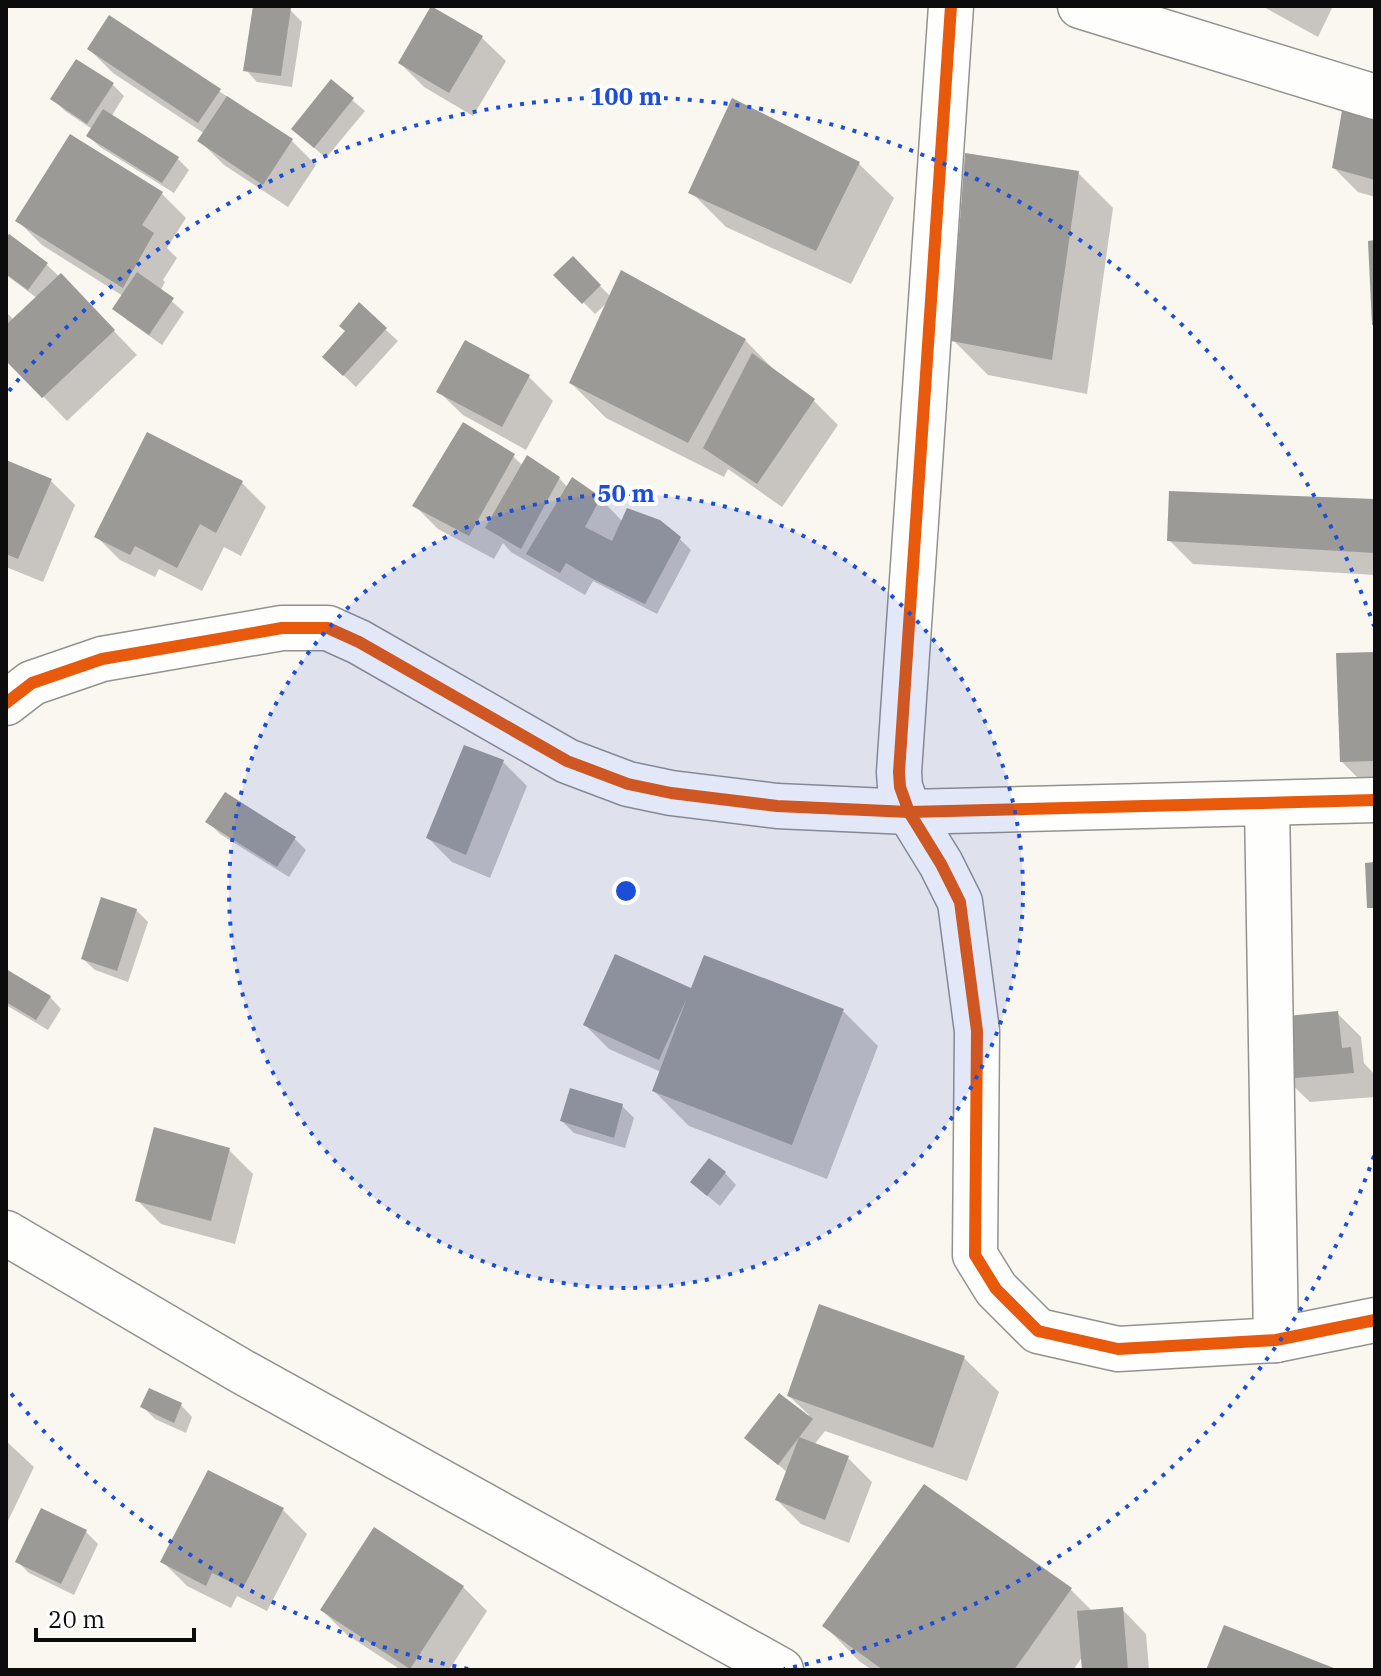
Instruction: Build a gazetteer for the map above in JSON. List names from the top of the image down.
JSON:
{
  "scale_bar": "20 m",
  "rings": ["100 m", "50 m"]
}
